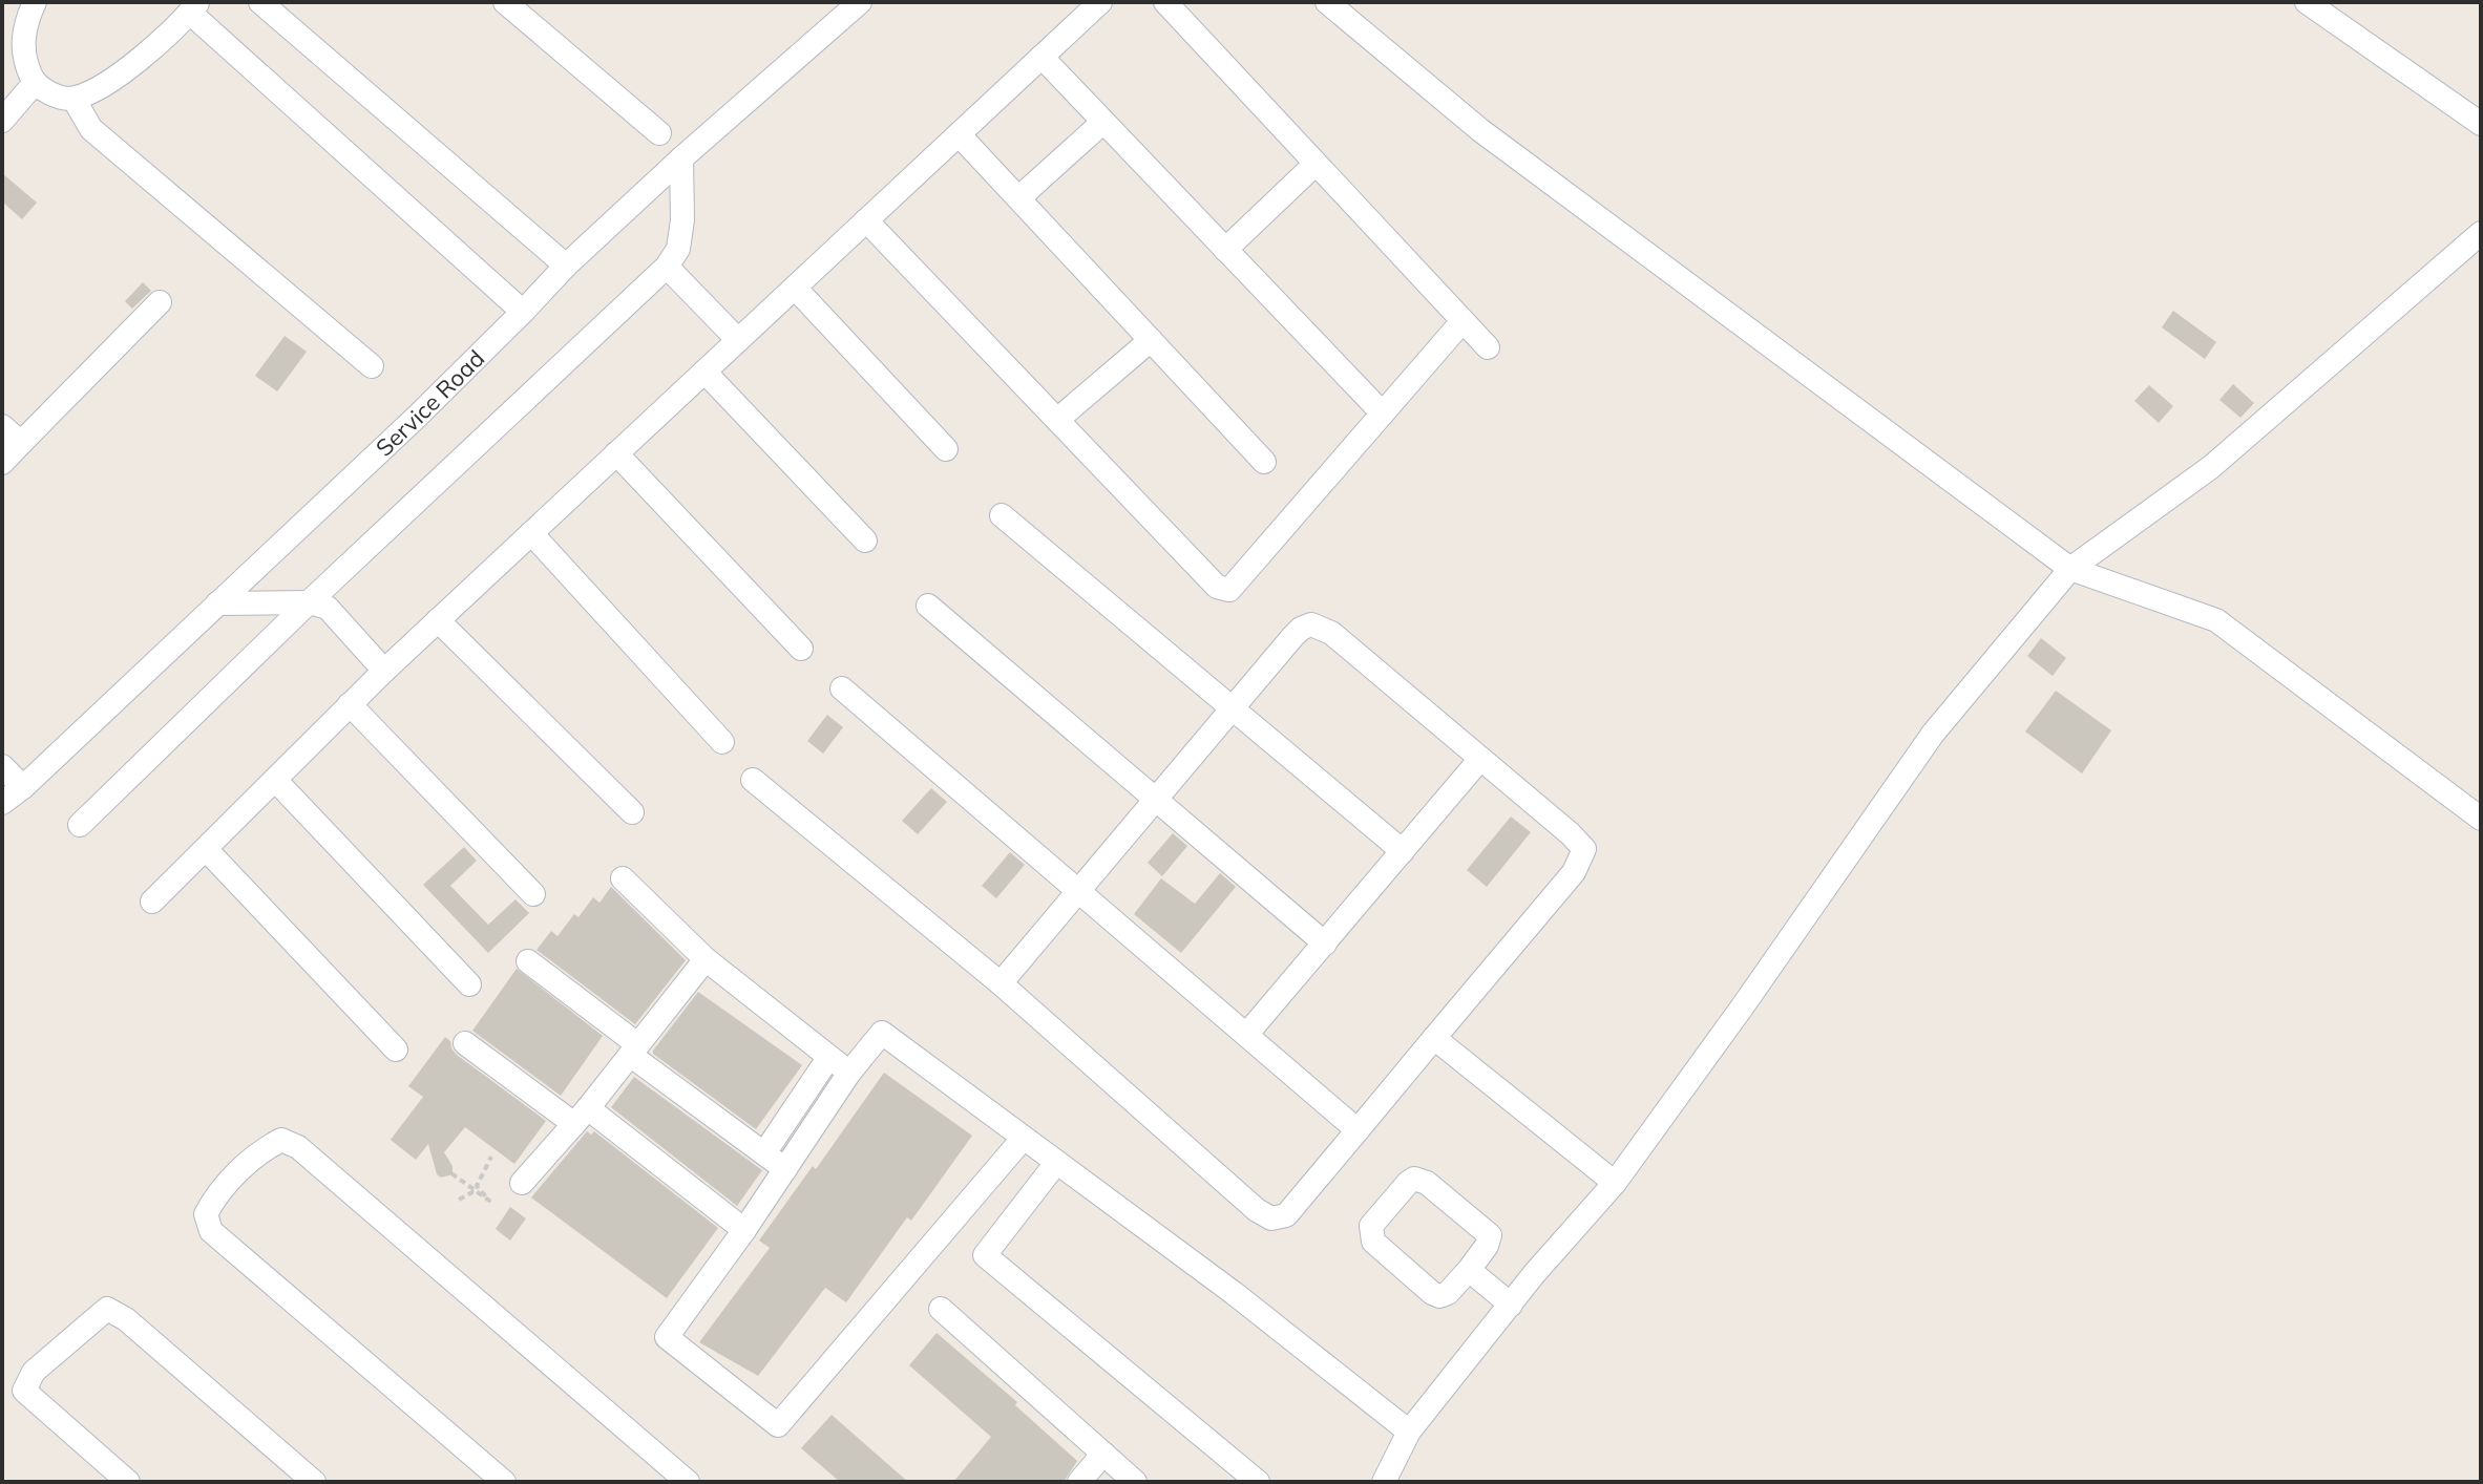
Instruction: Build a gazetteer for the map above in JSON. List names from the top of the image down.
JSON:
{
  "streets": {
    "street": ["Service Road"]
  }
}
